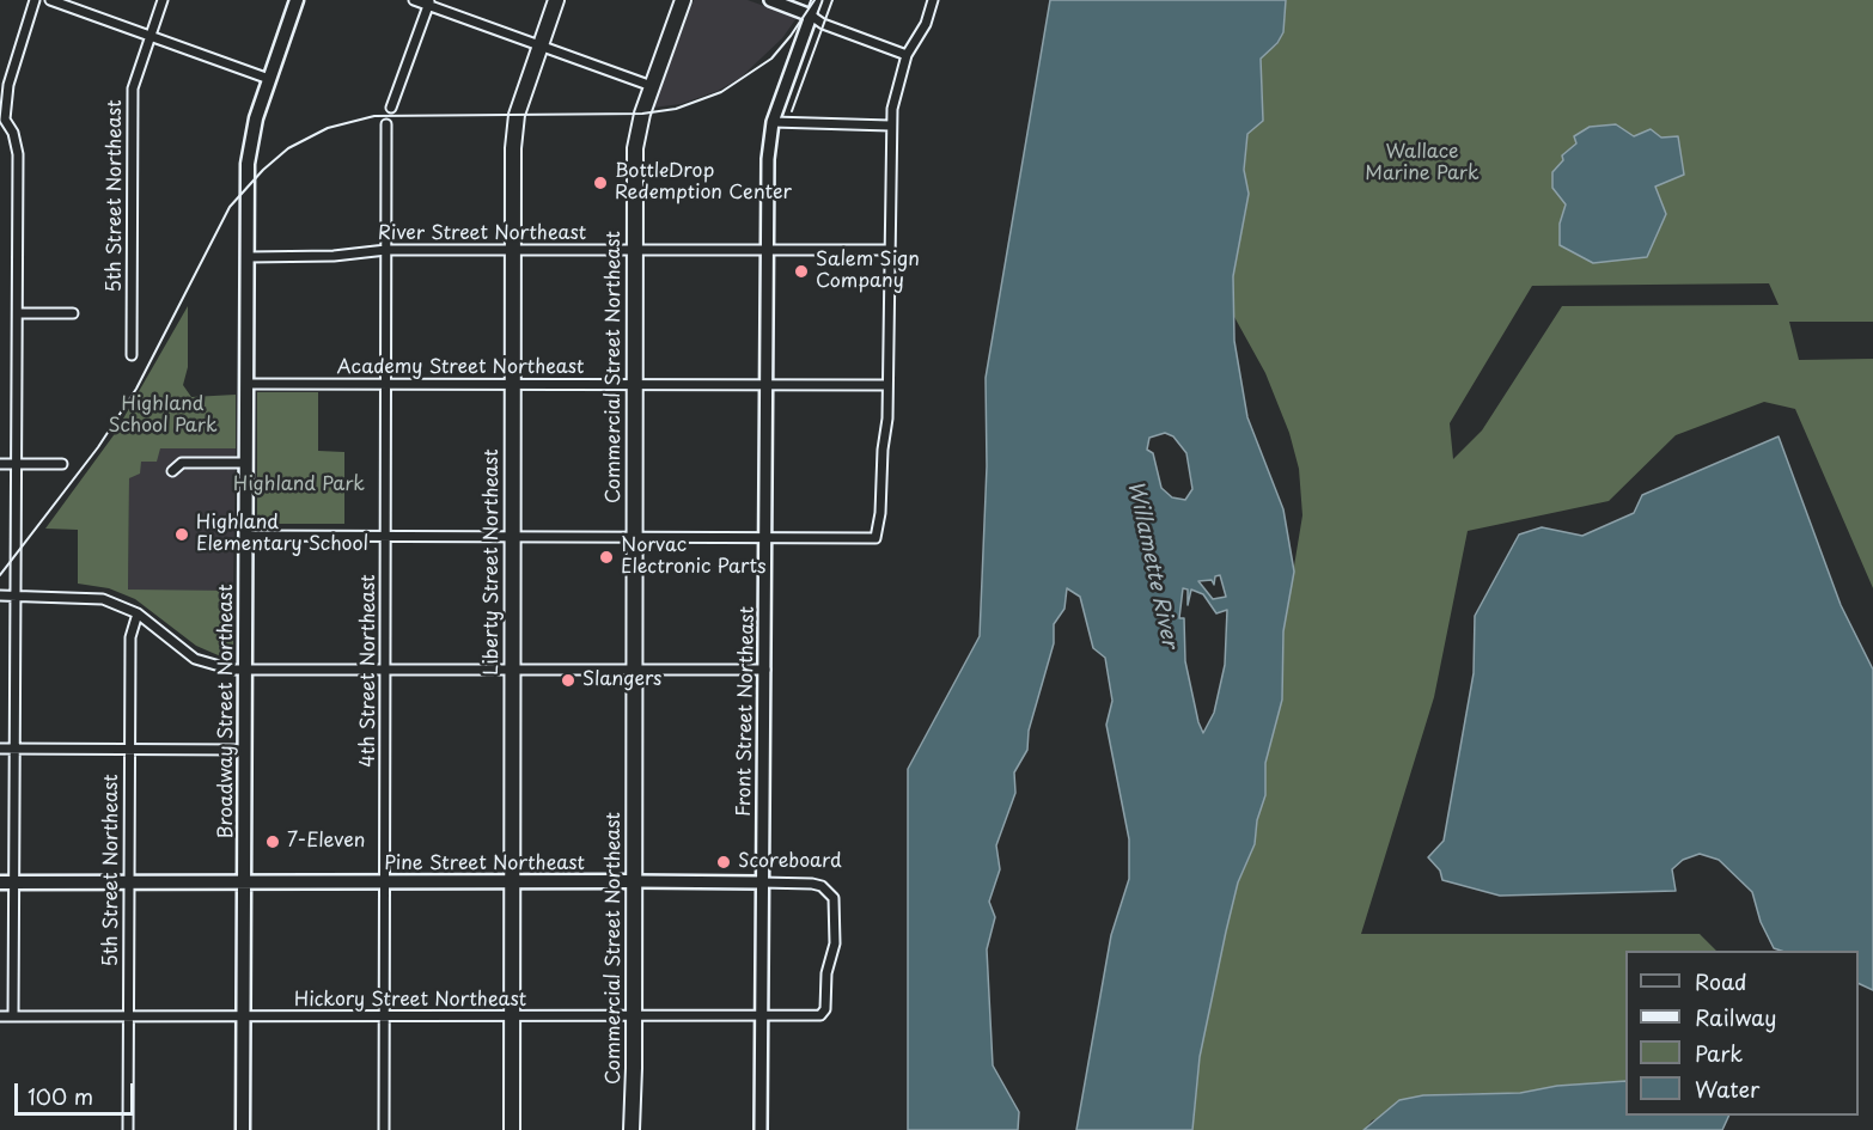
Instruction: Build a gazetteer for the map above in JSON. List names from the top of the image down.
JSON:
{
  "streets": {
    "highway": ["Commercial Street Northeast", "Liberty Street Northeast"],
    "main road": ["Broadway Street Northeast", "Pine Street Northeast"],
    "street": [
      "5th Street Northeast",
      "River Street Northeast",
      "Academy Street Northeast",
      "4th Street Northeast",
      "Front Street Northeast",
      "Hickory Street Northeast"
    ]
  },
  "crossings": [
    ["5th Street Northeast", "Pine Street Northeast"],
    ["5th Street Northeast", "Hickory Street Northeast"],
    ["River Street Northeast", "Commercial Street Northeast"],
    ["River Street Northeast", "Liberty Street Northeast"],
    ["River Street Northeast", "4th Street Northeast"],
    ["River Street Northeast", "Broadway Street Northeast"],
    ["River Street Northeast", "Front Street Northeast"],
    ["Commercial Street Northeast", "Academy Street Northeast"],
    ["Commercial Street Northeast", "Pine Street Northeast"],
    ["Commercial Street Northeast", "Hickory Street Northeast"],
    ["Academy Street Northeast", "Liberty Street Northeast"],
    ["Academy Street Northeast", "4th Street Northeast"],
    ["Academy Street Northeast", "Broadway Street Northeast"],
    ["Academy Street Northeast", "Front Street Northeast"],
    ["Liberty Street Northeast", "Pine Street Northeast"],
    ["Liberty Street Northeast", "Hickory Street Northeast"],
    ["4th Street Northeast", "Pine Street Northeast"],
    ["4th Street Northeast", "Hickory Street Northeast"],
    ["Broadway Street Northeast", "Pine Street Northeast"],
    ["Broadway Street Northeast", "Hickory Street Northeast"],
    ["Front Street Northeast", "Pine Street Northeast"],
    ["Front Street Northeast", "Hickory Street Northeast"],
    ["Pine Street Northeast", "Hickory Street Northeast"]
  ],
  "water": ["Willamette River"],
  "parks": ["Wallace Marine Park", "Highland School Park", "Highland Park"],
  "places": [
    "BottleDrop Redemption Center",
    "Salem Sign Company",
    "Highland Elementary School",
    "Norvac Electronic Parts",
    "Slangers",
    "7-Eleven",
    "Scoreboard"
  ],
  "legend": [
    "Road",
    "Railway",
    "Park",
    "Water"
  ],
  "scale_bar": "100 m"
}
